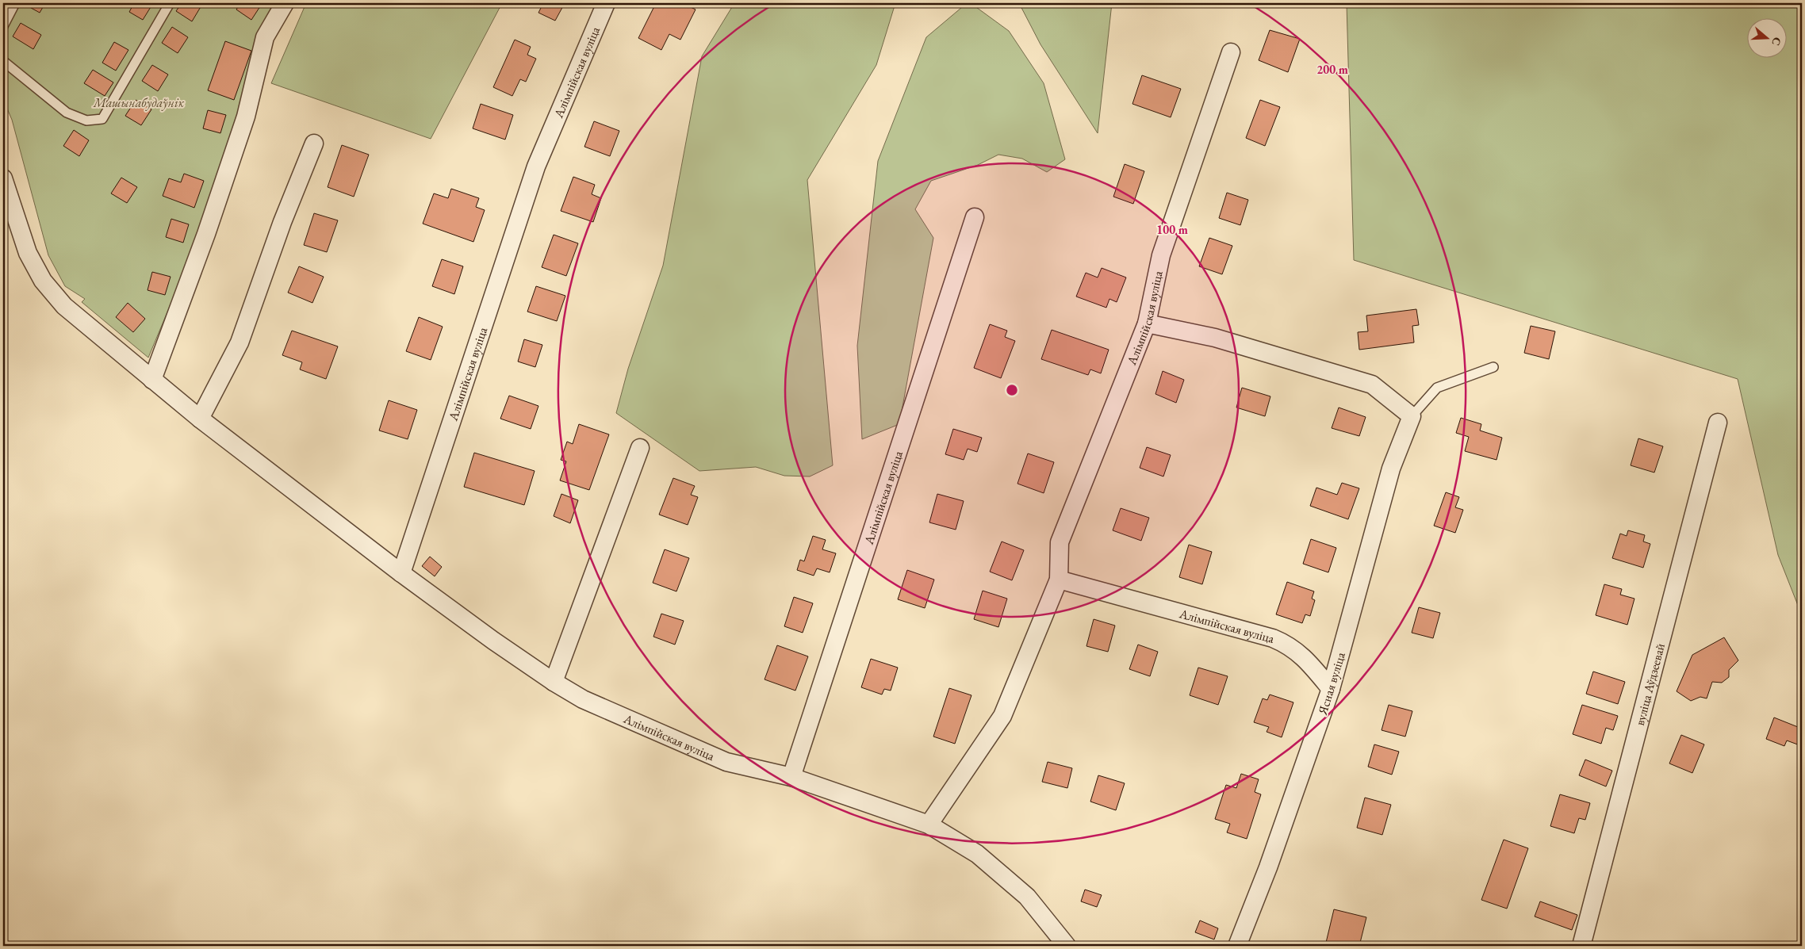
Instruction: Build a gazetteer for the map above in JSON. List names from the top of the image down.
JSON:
{
  "streets": {
    "street": ["Алімпійская вуліца", "Ясная вуліца", "вуліца Аўдзеевай"]
  },
  "crossings": [
    ["Алімпійская вуліца", "Ясная вуліца"]
  ],
  "parks": ["Машынабудаўнік"],
  "north": "right",
  "rings": ["200 m", "100 m"]
}
